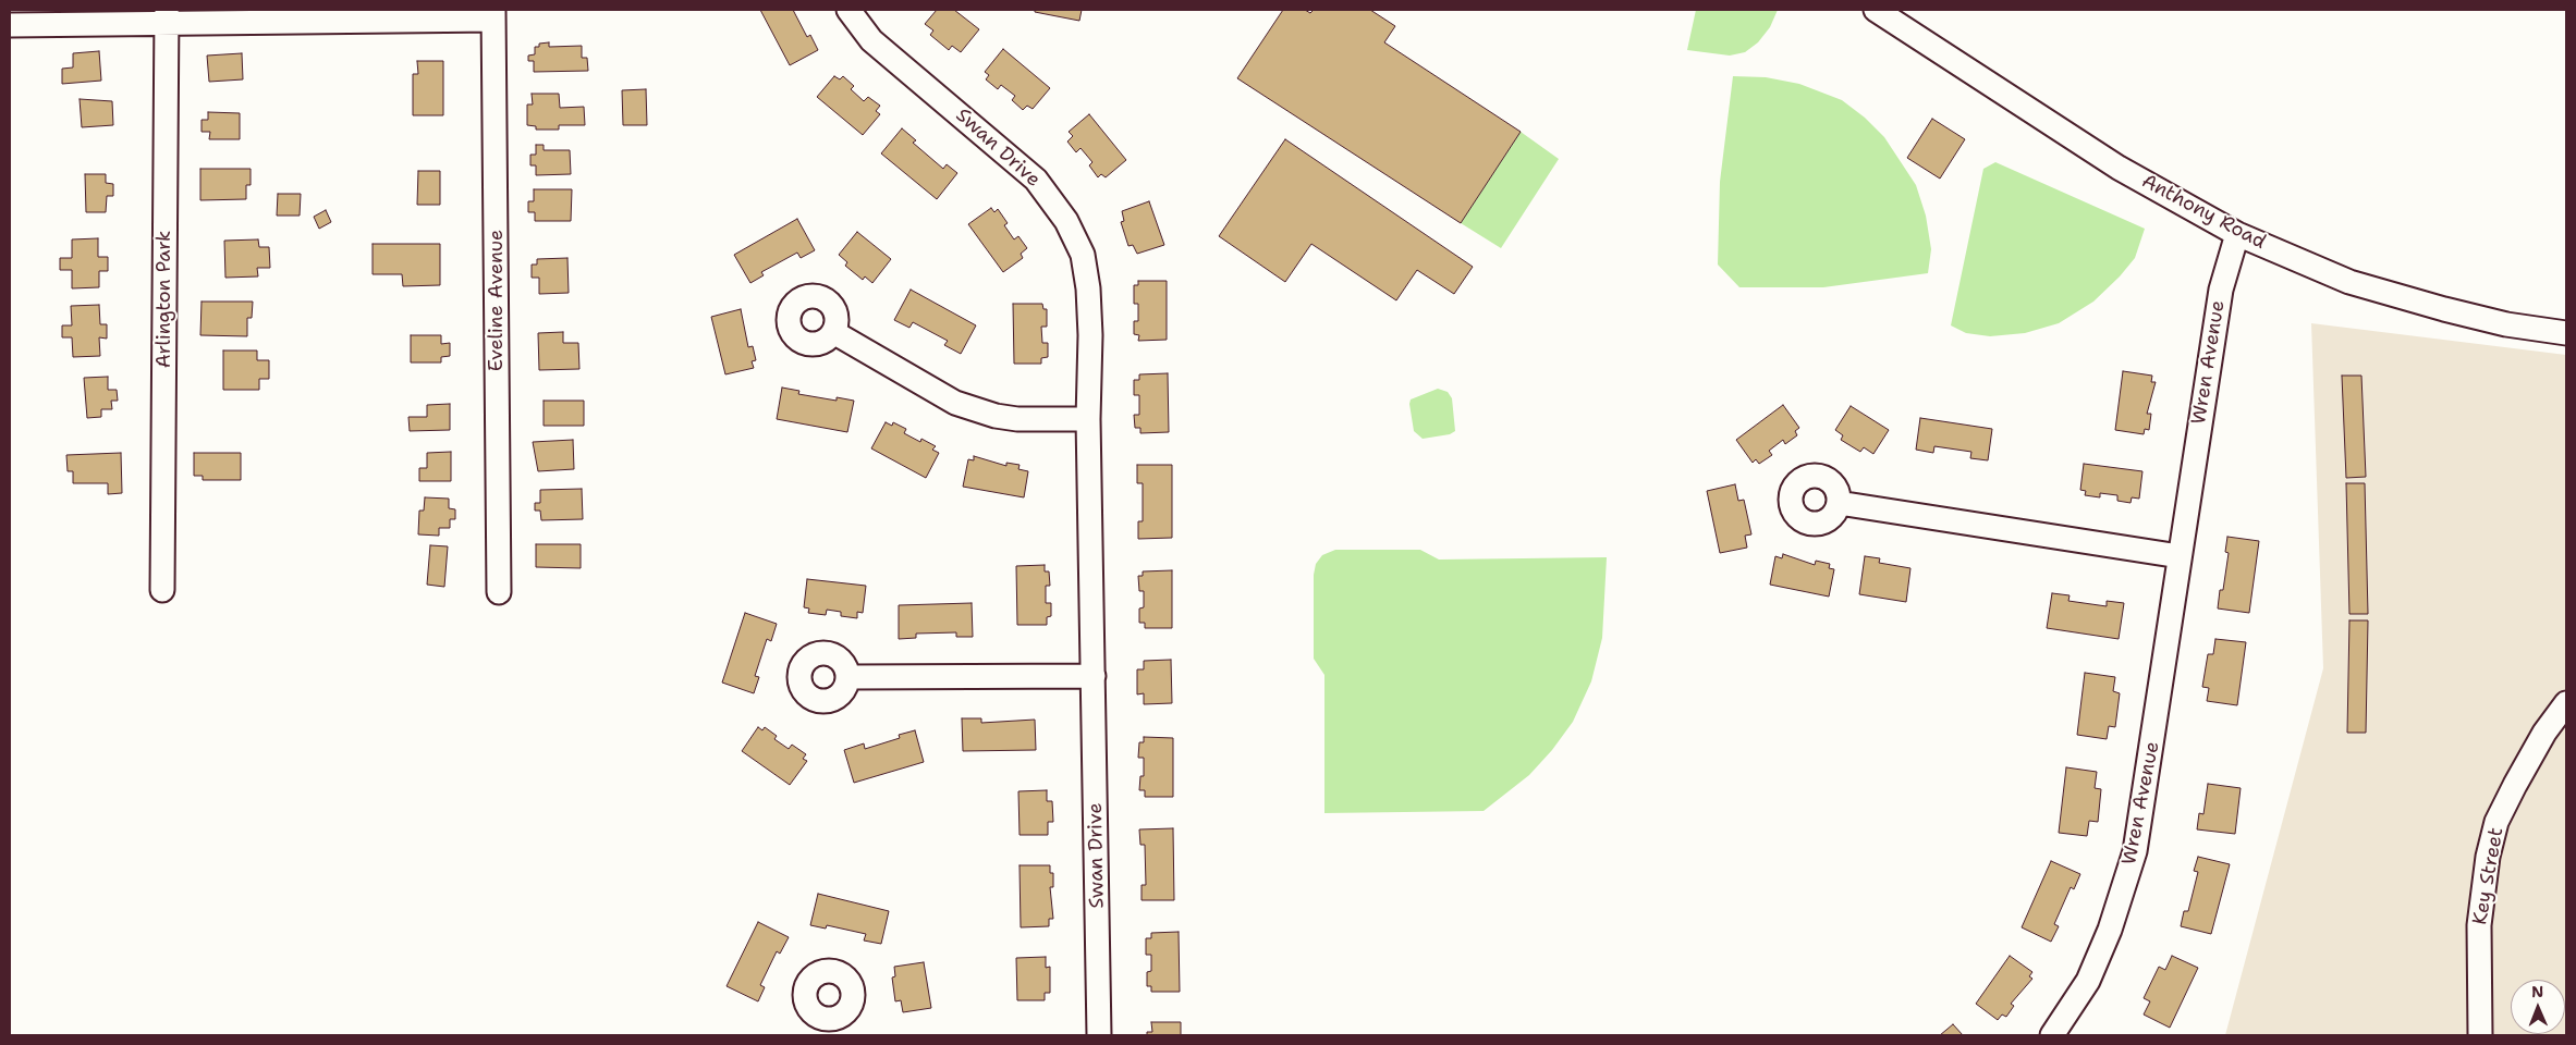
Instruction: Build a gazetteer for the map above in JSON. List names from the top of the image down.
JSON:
{
  "streets": {
    "street": [
      "Swan Drive",
      "Anthony Road",
      "Arlington Park",
      "Eveline Avenue",
      "Wren Avenue",
      "Key Street"
    ]
  },
  "crossings": [
    ["Anthony Road", "Wren Avenue"]
  ],
  "north": "top"
}
